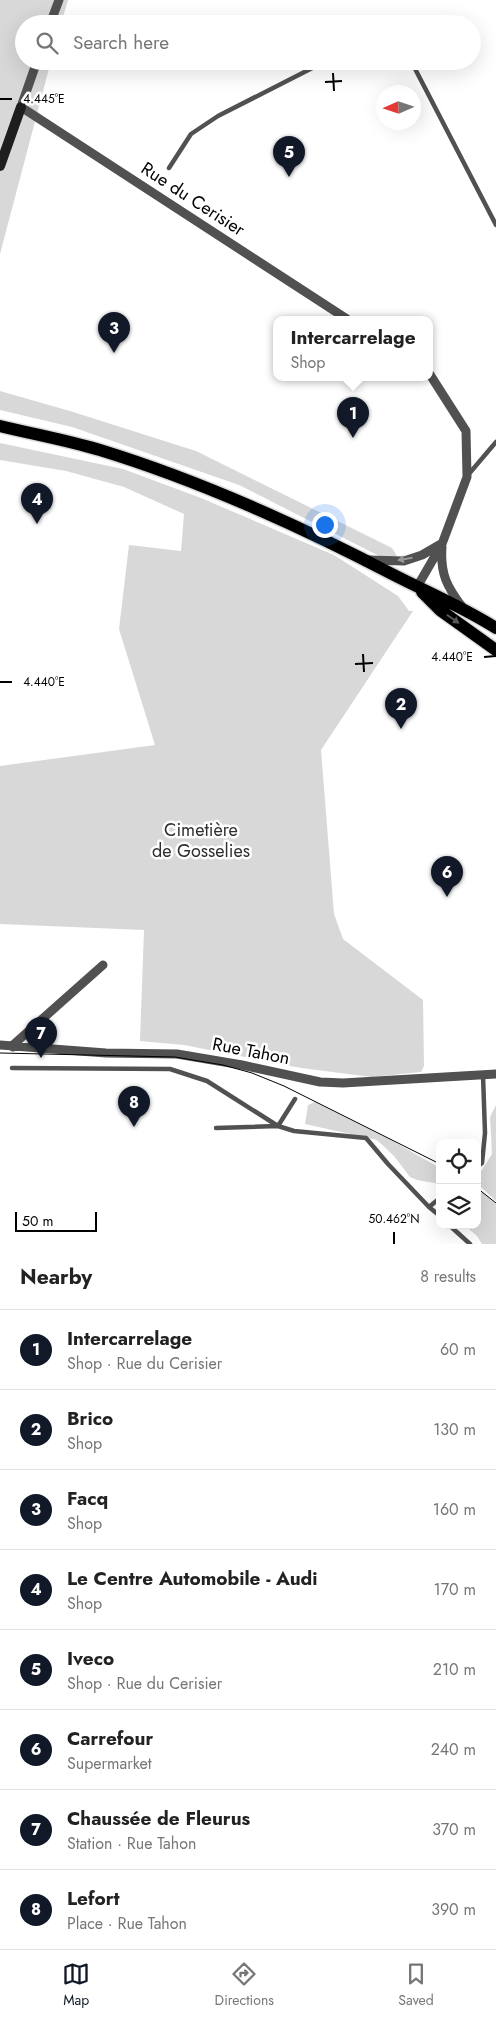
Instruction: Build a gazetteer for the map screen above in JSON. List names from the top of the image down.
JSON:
{
  "streets": {
    "street": ["Rue du Cerisier", "Rue Tahon"]
  },
  "parks": ["Cimetière de Gosselies"],
  "scale_bar": "50 m",
  "north": "left",
  "page": {
    "search": "Search here",
    "pins": [
      "5",
      "3",
      "1",
      "4",
      "2",
      "6",
      "7",
      "8"
    ],
    "popup": ["Intercarrelage", "Shop"],
    "scale": "50 m",
    "heading": ["Nearby", "8 results"],
    "list": [
      {
        "mark": "1",
        "name": "Intercarrelage",
        "note": "Shop · Rue du Cerisier",
        "value": "60 m"
      },
      {
        "mark": "2",
        "name": "Brico",
        "note": "Shop",
        "value": "130 m"
      },
      {
        "mark": "3",
        "name": "Facq",
        "note": "Shop",
        "value": "160 m"
      },
      {
        "mark": "4",
        "name": "Le Centre Automobile - Audi",
        "note": "Shop",
        "value": "170 m"
      },
      {
        "mark": "5",
        "name": "Iveco",
        "note": "Shop · Rue du Cerisier",
        "value": "210 m"
      },
      {
        "mark": "6",
        "name": "Carrefour",
        "note": "Supermarket",
        "value": "240 m"
      },
      {
        "mark": "7",
        "name": "Chaussée de Fleurus",
        "note": "Station · Rue Tahon",
        "value": "370 m"
      },
      {
        "mark": "8",
        "name": "Lefort",
        "note": "Place · Rue Tahon",
        "value": "390 m"
      }
    ],
    "nav": ["Map", "Directions", "Saved"]
  },
  "coordinates": ["4.445°E", "4.440°E", "50.462°N"]
}
